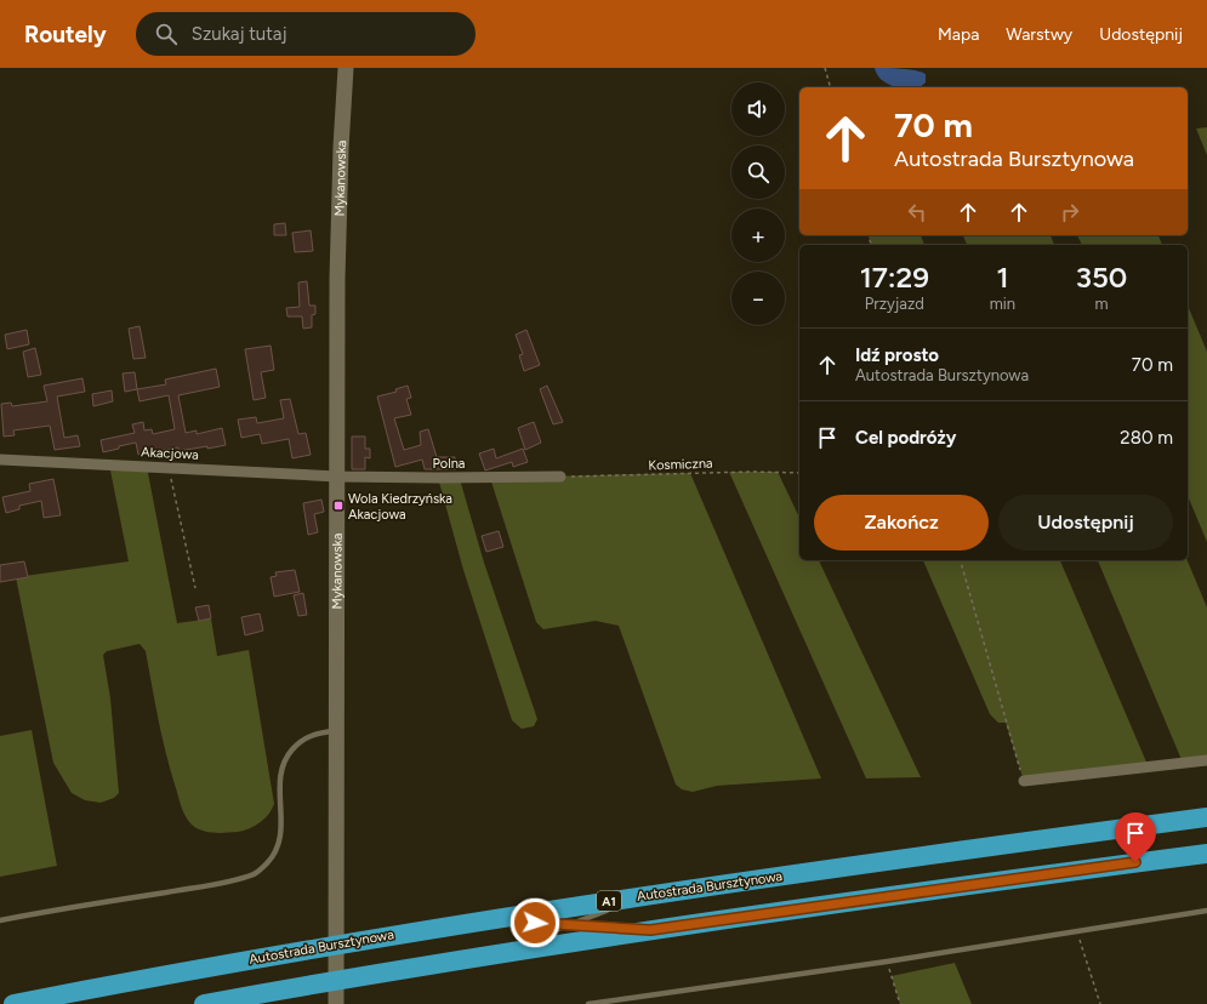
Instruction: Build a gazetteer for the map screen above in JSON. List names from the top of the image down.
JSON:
{
  "streets": {
    "highway": ["Autostrada Bursztynowa", "A1"],
    "main road": ["Mykanowska"],
    "street": ["Akacjowa", "Polna"],
    "path": ["Kosmiczna"]
  },
  "crossings": [
    ["Mykanowska", "Akacjowa"],
    ["Mykanowska", "Polna"],
    ["Akacjowa", "Polna"],
    ["Polna", "Kosmiczna"]
  ],
  "places": {
    "transit": ["Wola Kiedrzyńska Akacjowa"]
  },
  "page": {
    "header": "Routely",
    "search": "Szukaj tutaj",
    "nav": ["Mapa", "Warstwy", "Udostępnij"],
    "map_buttons": ["+", "−"],
    "turn": ["70 m", "Autostrada Bursztynowa"],
    "eta": [
      "17:29",
      "Przyjazd",
      "1",
      "min",
      "350",
      "m"
    ],
    "list": [
      {
        "name": "Idź prosto",
        "note": "Autostrada Bursztynowa",
        "value": "70 m"
      },
      {
        "name": "Cel podróży",
        "value": "280 m"
      }
    ],
    "buttons": ["Zakończ", "Udostępnij"]
  }
}
